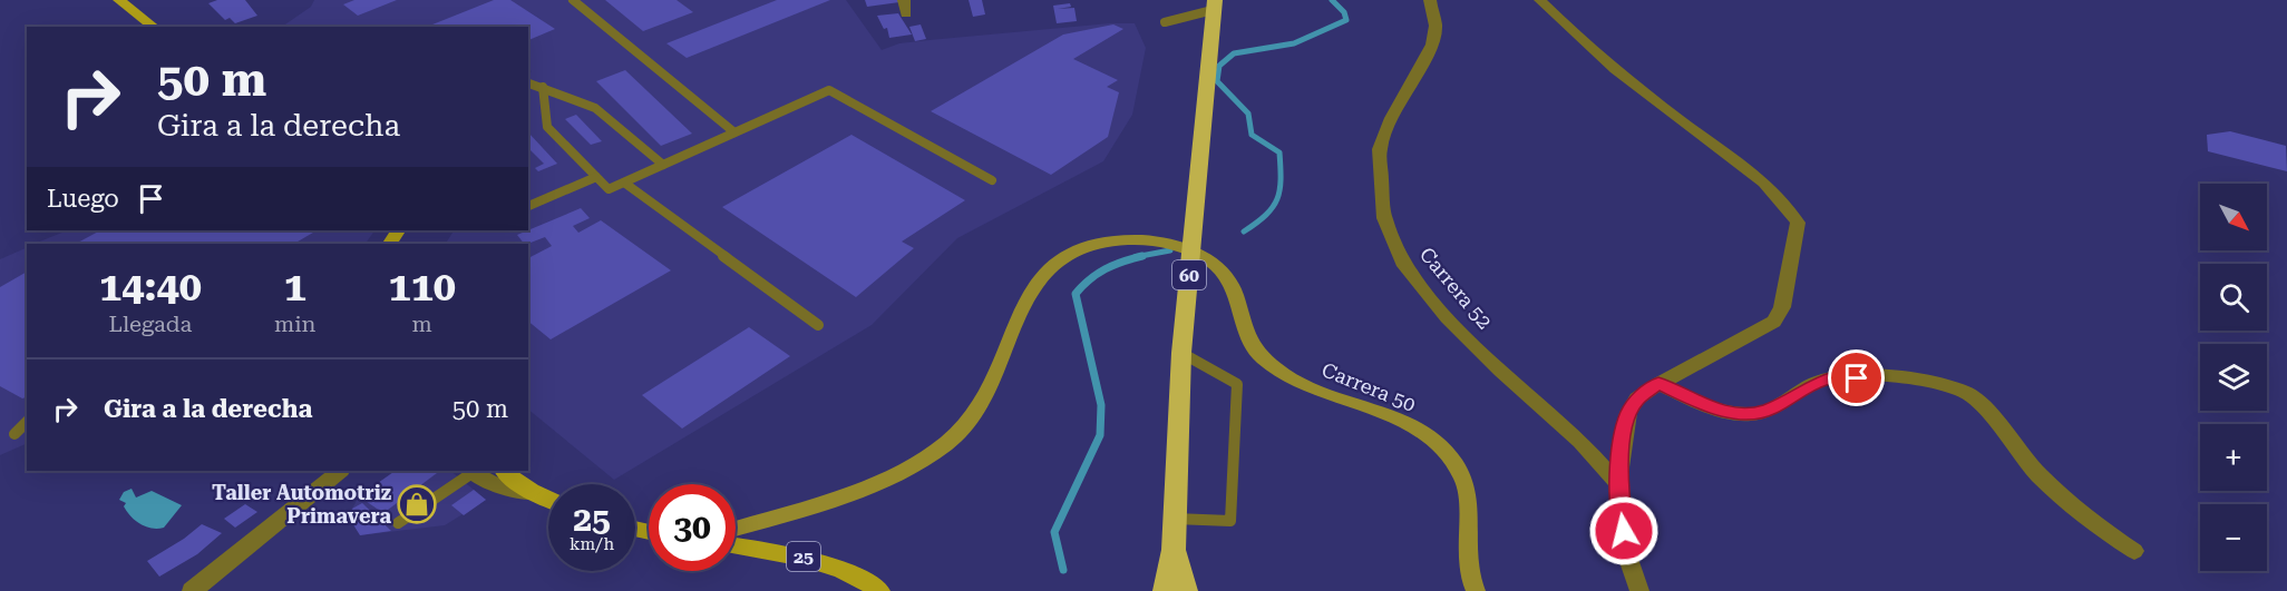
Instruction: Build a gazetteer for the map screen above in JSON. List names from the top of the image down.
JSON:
{
  "streets": {
    "highway": ["60"],
    "main road": ["Carrera 50", "25"],
    "street": ["Carrera 52"]
  },
  "crossings": [
    ["60", "Carrera 50"]
  ],
  "places": {
    "shop": ["Taller Automotriz Primavera"]
  },
  "north": "bottom right",
  "page": {
    "turn": ["50 m", "Gira a la derecha"],
    "then": "Luego",
    "map_buttons": ["+", "−"],
    "eta": [
      "14:40",
      "Llegada",
      "1",
      "min",
      "110",
      "m"
    ],
    "list": [
      {
        "name": "Gira a la derecha",
        "value": "50 m"
      }
    ],
    "speed": "25 km/h",
    "limit": "30"
  }
}
